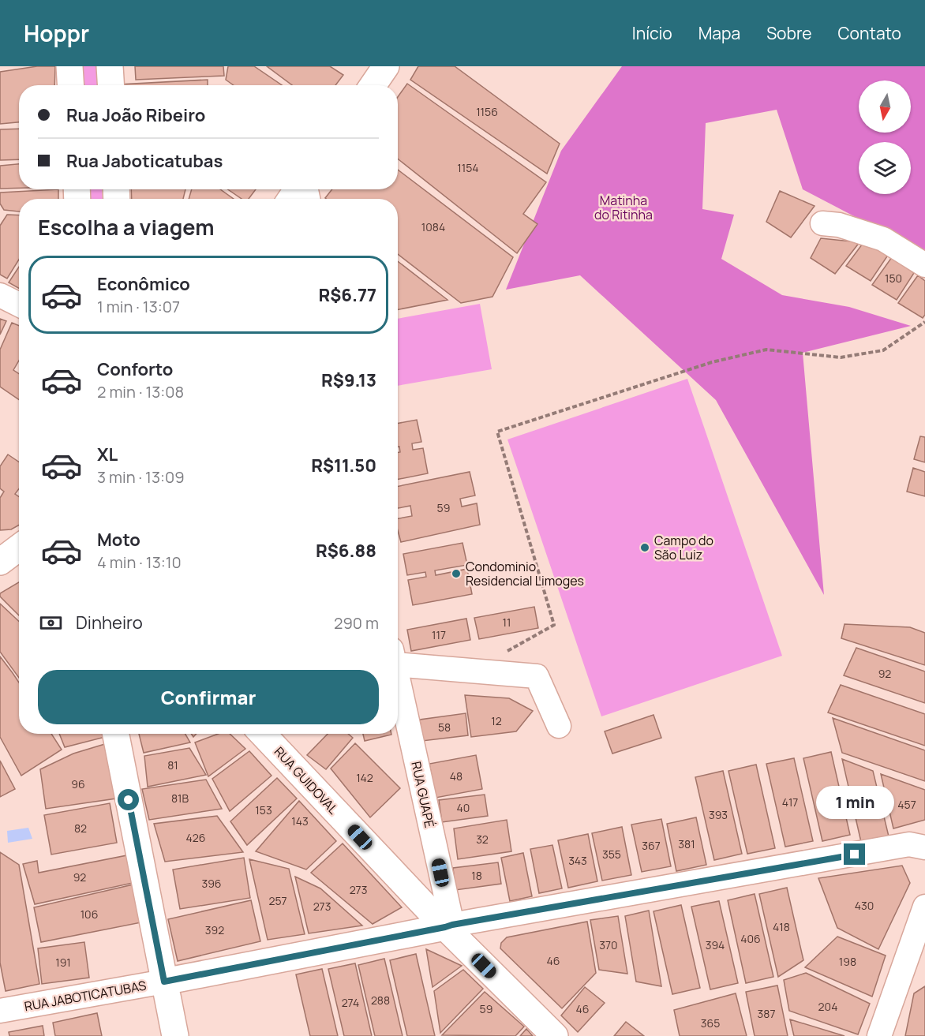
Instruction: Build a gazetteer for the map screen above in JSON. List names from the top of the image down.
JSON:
{
  "streets": {
    "street": ["RUA GUIDOVAL", "RUA GUAPÉ", "RUA JABOTICATUBAS"]
  },
  "crossings": [
    ["RUA GUIDOVAL", "RUA GUAPÉ"],
    ["RUA GUIDOVAL", "RUA JABOTICATUBAS"],
    ["RUA GUAPÉ", "RUA JABOTICATUBAS"]
  ],
  "parks": ["Matinha do Ritinha"],
  "places": ["Campo do São Luiz", "Condominio Residencial Limoges"],
  "house_numbers": [
    "1156",
    "1154",
    "1084",
    "150",
    "59",
    "11",
    "117",
    "92",
    "12",
    "58",
    "81",
    "48",
    "142",
    "96",
    "81B",
    "417",
    "457",
    "40",
    "153",
    "393",
    "143",
    "82",
    "426",
    "32",
    "381",
    "367",
    "355",
    "343",
    "18",
    "92",
    "396",
    "273",
    "257",
    "430",
    "273",
    "106",
    "418",
    "392",
    "406",
    "370",
    "394",
    "46",
    "198",
    "191",
    "288",
    "274",
    "204",
    "59",
    "46",
    "387",
    "365"
  ],
  "north": "bottom",
  "page": {
    "header": "Hoppr",
    "nav": [
      "Início",
      "Mapa",
      "Sobre",
      "Contato"
    ],
    "banner": ["Rua João Ribeiro", "Rua Jaboticatubas"],
    "heading": "Escolha a viagem",
    "list": [
      {
        "name": "Econômico",
        "note": "1 min · 13:07",
        "value": "R$6.77"
      },
      {
        "name": "Conforto",
        "note": "2 min · 13:08",
        "value": "R$9.13"
      },
      {
        "name": "XL",
        "note": "3 min · 13:09",
        "value": "R$11.50"
      },
      {
        "name": "Moto",
        "note": "4 min · 13:10",
        "value": "R$6.88"
      }
    ],
    "pay": ["Dinheiro", "290 m"],
    "buttons": "Confirmar",
    "bubble": "1 min"
  }
}
